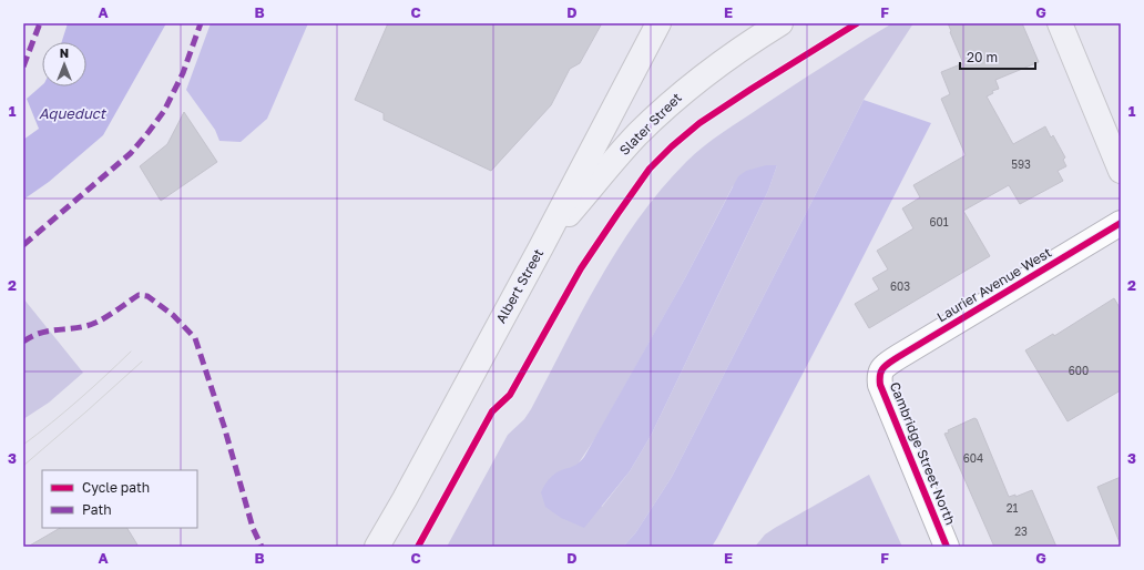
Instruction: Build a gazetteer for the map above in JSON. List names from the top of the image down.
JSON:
{
  "streets": {
    "main road": ["Slater Street", "Albert Street"],
    "street": ["Laurier Avenue West", "Cambridge Street North"]
  },
  "crossings": [
    ["Slater Street", "Albert Street"],
    ["Laurier Avenue West", "Cambridge Street North"]
  ],
  "water": ["Aqueduct"],
  "house_numbers": [
    "593",
    "601",
    "603",
    "600",
    "604",
    "21",
    "23"
  ],
  "legend": ["Cycle path", "Path"],
  "scale_bar": "20 m",
  "north": "top",
  "grid": {
    "columns": [
      "A",
      "B",
      "C",
      "D",
      "E",
      "F",
      "G"
    ],
    "rows": ["1", "2", "3"]
  }
}
